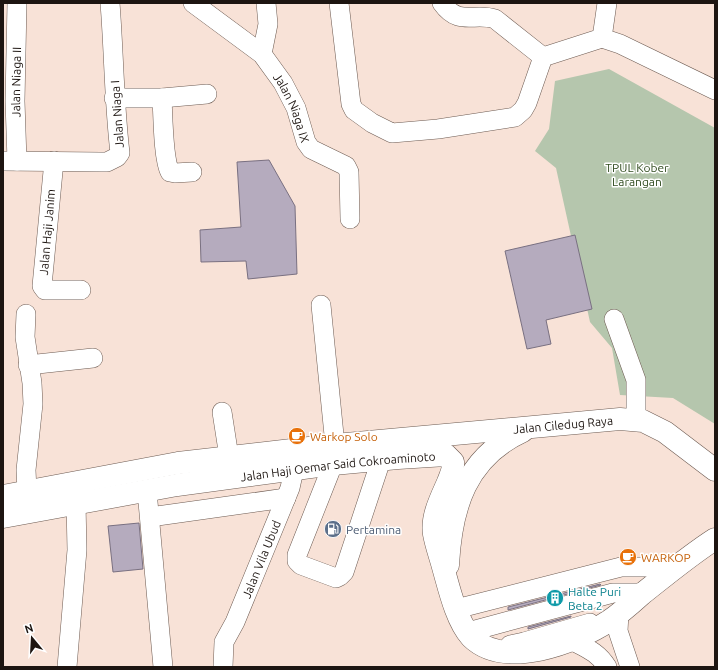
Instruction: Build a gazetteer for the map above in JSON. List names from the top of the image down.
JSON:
{
  "streets": {
    "main road": ["Jalan Ciledug Raya", "Jalan Haji Oemar Said Cokroaminoto"],
    "street": [
      "Jalan Niaga II",
      "Jalan Niaga IX",
      "Jalan Niaga I",
      "Jalan Haji Janim",
      "Jalan Vila Ubud"
    ]
  },
  "crossings": [
    ["Jalan Niaga II", "Jalan Niaga I"],
    ["Jalan Niaga I", "Jalan Haji Janim"],
    ["Jalan Ciledug Raya", "Jalan Haji Oemar Said Cokroaminoto"],
    ["Jalan Haji Oemar Said Cokroaminoto", "Jalan Vila Ubud"]
  ],
  "parks": ["TPUL Kober Larangan"],
  "places": {
    "cafe": ["Warkop Solo", "WARKOP"],
    "fuel station": ["Pertamina"],
    "building": ["Halte Puri Beta 2"]
  },
  "north": "top"
}
